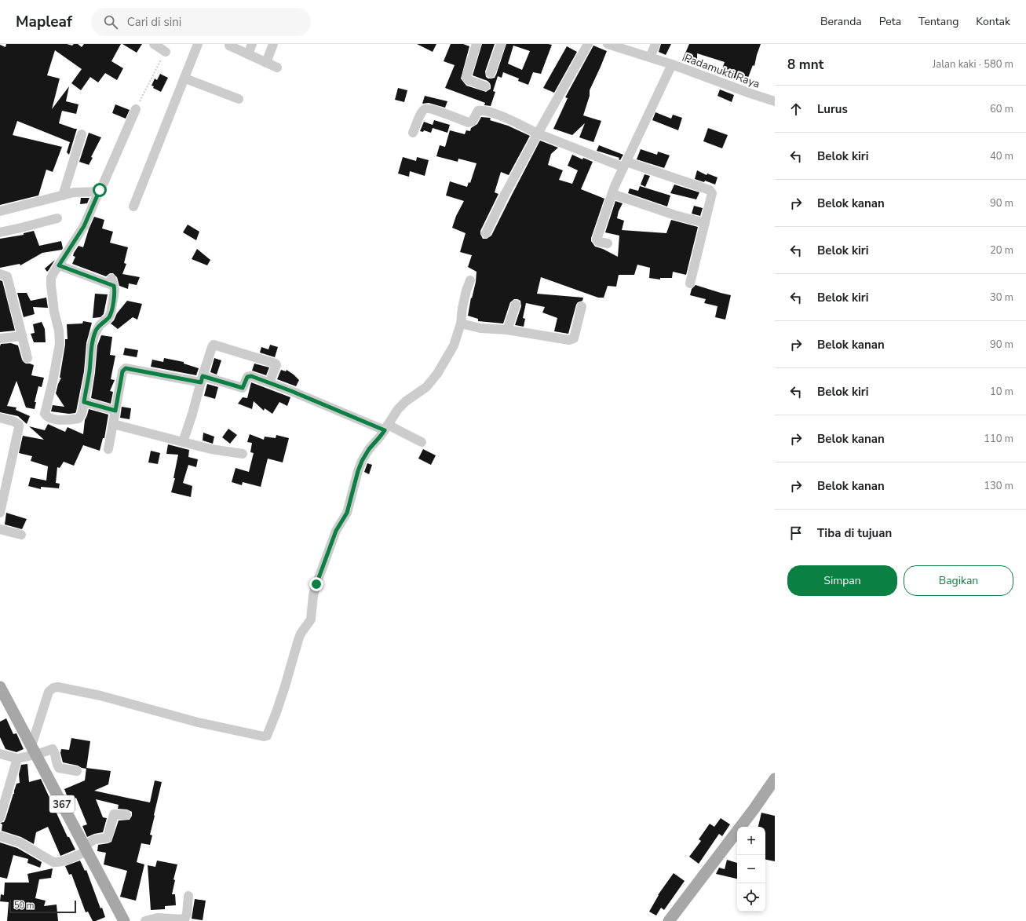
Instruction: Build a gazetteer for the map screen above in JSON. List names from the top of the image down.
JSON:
{
  "streets": {
    "main road": ["367"],
    "street": ["Padamukti Raya"]
  },
  "scale_bar": "50 m",
  "page": {
    "header": "Mapleaf",
    "search": "Cari di sini",
    "nav": [
      "Beranda",
      "Peta",
      "Tentang",
      "Kontak"
    ],
    "heading": ["8 mnt", "Jalan kaki · 580 m"],
    "list": [
      ["Lurus", "60 m"],
      ["Belok kiri", "40 m"],
      ["Belok kanan", "90 m"],
      ["Belok kiri", "20 m"],
      ["Belok kiri", "30 m"],
      ["Belok kanan", "90 m"],
      ["Belok kiri", "10 m"],
      ["Belok kanan", "110 m"],
      ["Belok kanan", "130 m"],
      "Tiba di tujuan"
    ],
    "buttons": ["Simpan", "Bagikan"],
    "map_buttons": ["+", "−"],
    "scale": "50 m"
  }
}
